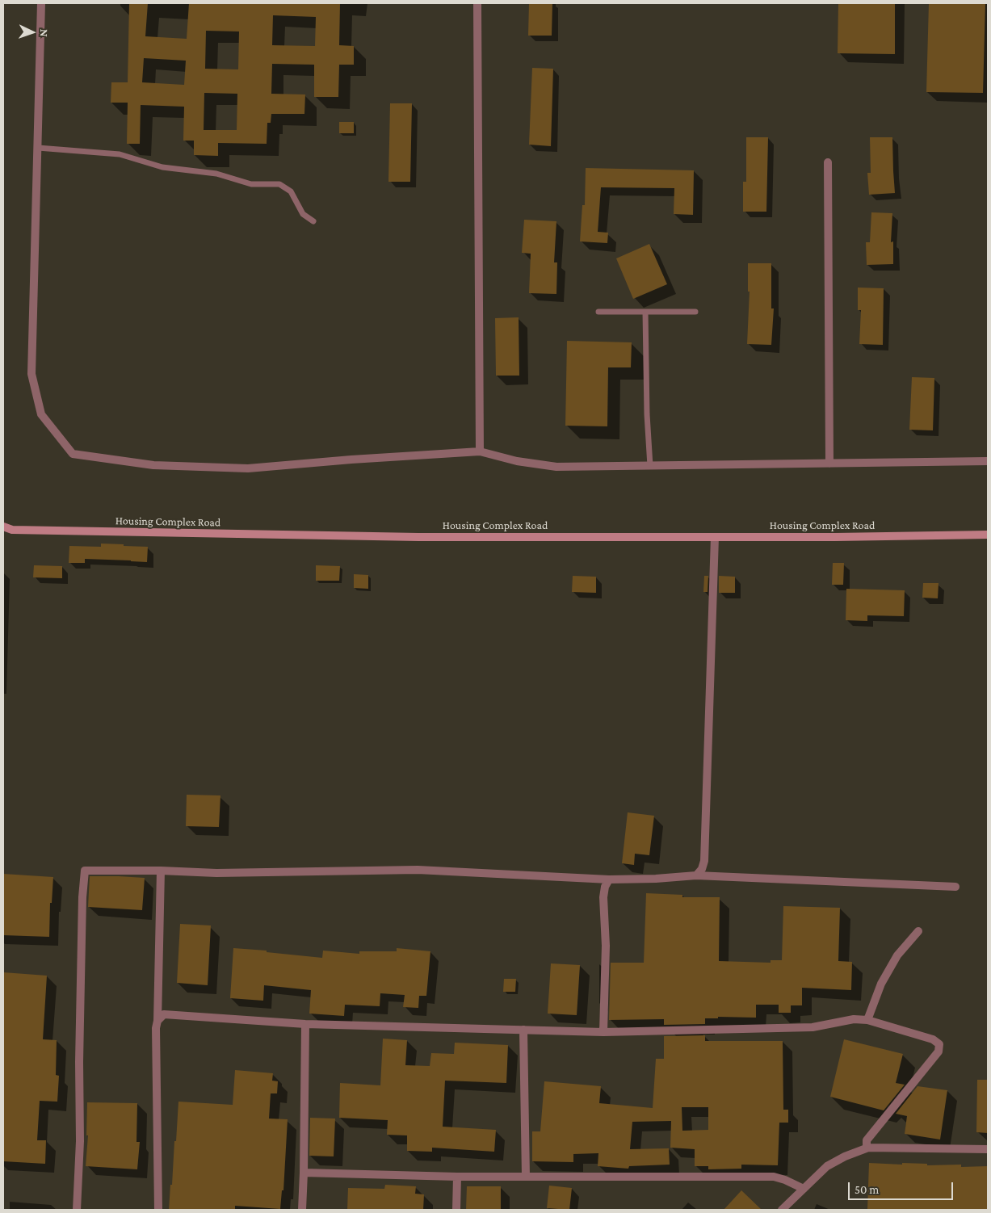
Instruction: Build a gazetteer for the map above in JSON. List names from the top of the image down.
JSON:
{
  "streets": {
    "street": ["Housing Complex Road"]
  },
  "scale_bar": "50 m",
  "north": "right"
}
